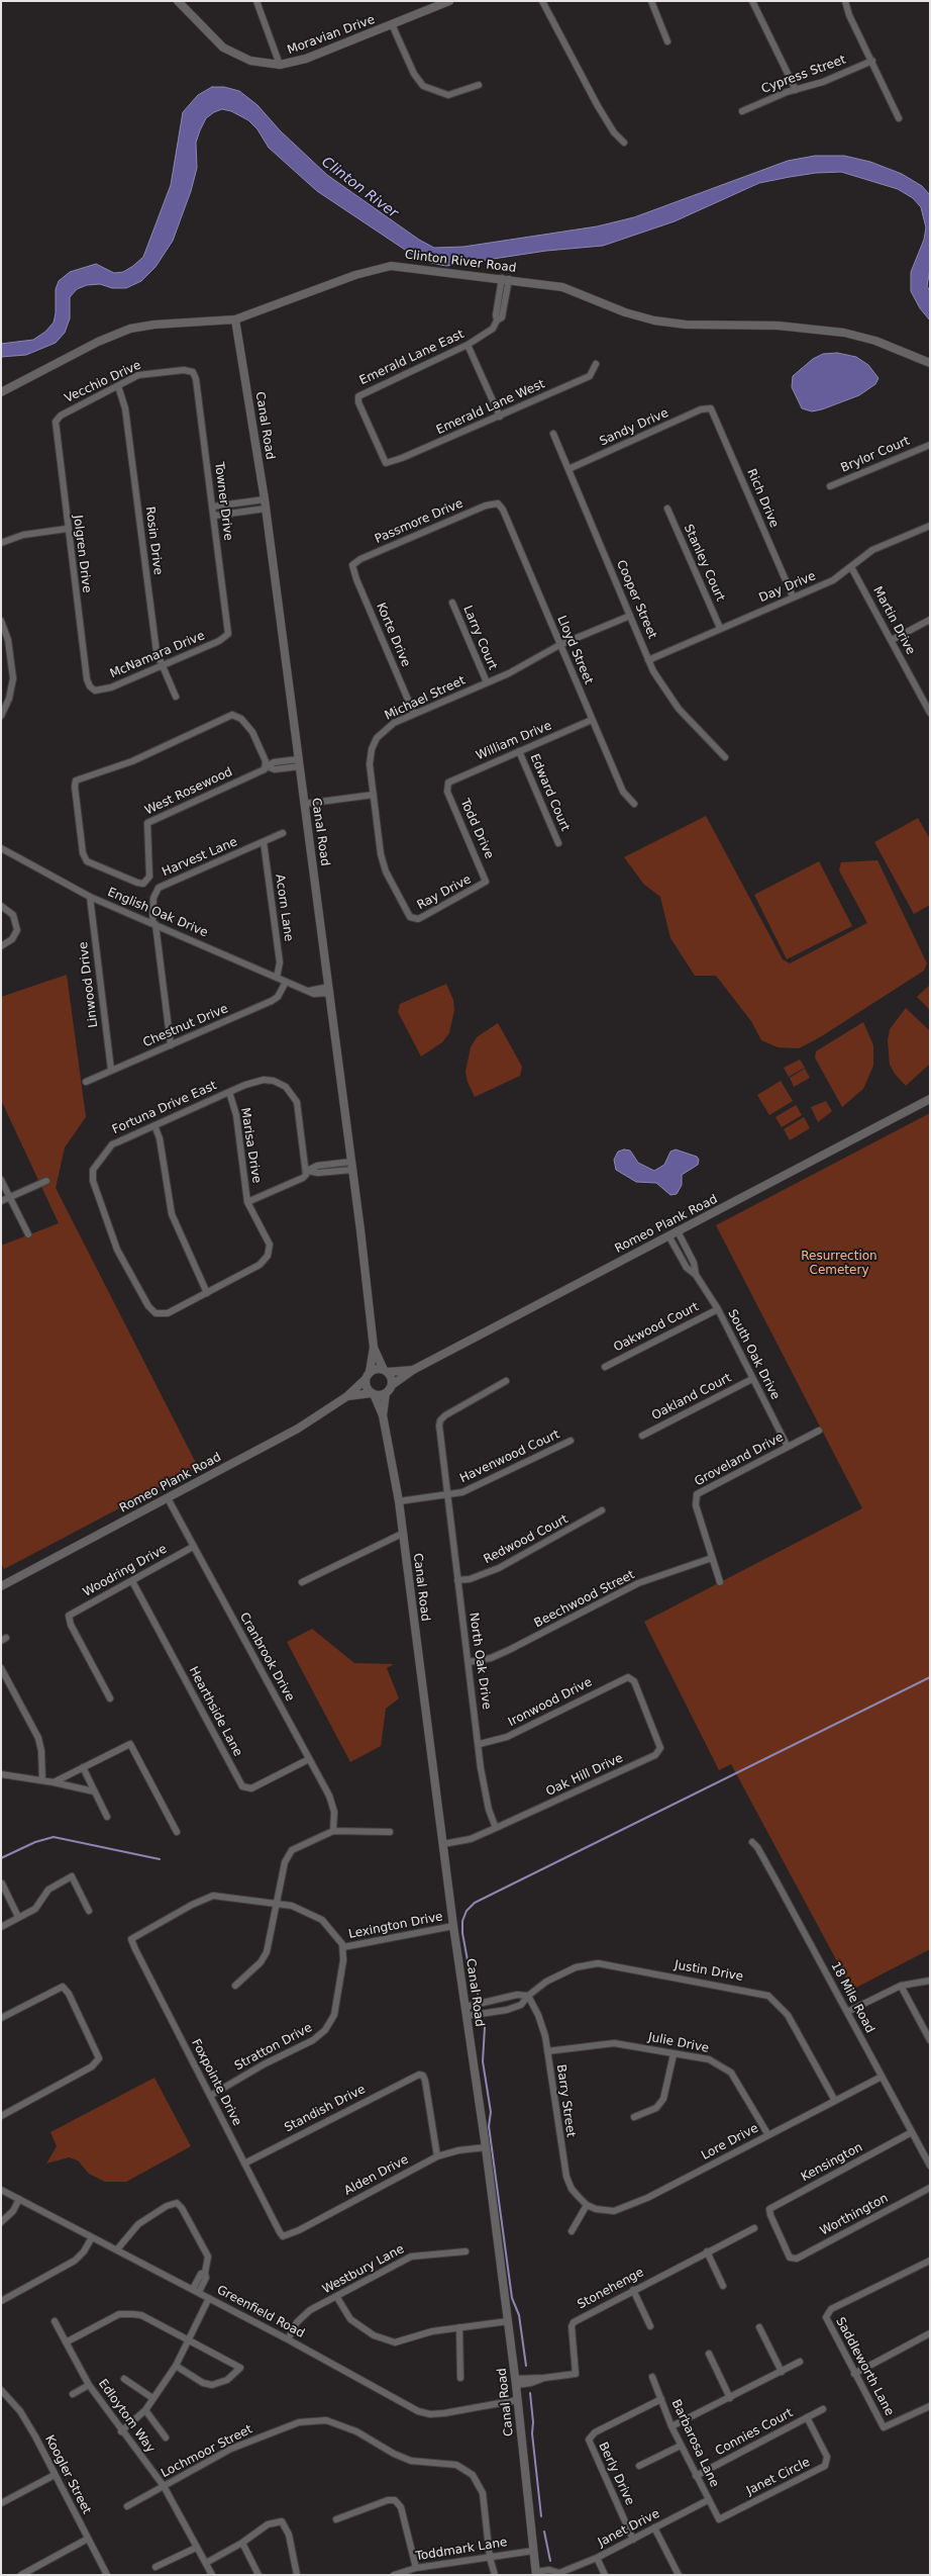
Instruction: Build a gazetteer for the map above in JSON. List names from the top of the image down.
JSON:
{
  "streets": {
    "street": [
      "Moravian Drive",
      "Cypress Street",
      "Clinton River Road",
      "Emerald Lane East",
      "Vecchio Drive",
      "Emerald Lane West",
      "Canal Road",
      "Sandy Drive",
      "Brylor Court",
      "Rich Drive",
      "Towner Drive",
      "Passmore Drive",
      "Rosin Drive",
      "Jolgren Drive",
      "Stanley Court",
      "Day Drive",
      "Cooper Street",
      "Martin Drive",
      "Korte Drive",
      "Larry Court",
      "Lloyd Street",
      "McNamara Drive",
      "Michael Street",
      "William Drive",
      "West Rosewood",
      "Edward Court",
      "Todd Drive",
      "Harvest Lane",
      "Ray Drive",
      "Acorn Lane",
      "English Oak Drive",
      "Linwood Drive",
      "Chestnut Drive",
      "Fortuna Drive East",
      "Marisa Drive",
      "Romeo Plank Road",
      "Oakwood Court",
      "South Oak Drive",
      "Oakland Court",
      "Havenwood Court",
      "Groveland Drive",
      "Redwood Court",
      "Woodring Drive",
      "Beechwood Street",
      "Cranbrook Drive",
      "North Oak Drive",
      "Ironwood Drive",
      "Hearthside Lane",
      "Oak Hill Drive",
      "Lexington Drive",
      "Justin Drive",
      "18 Mile Road",
      "Julie Drive",
      "Stratton Drive",
      "Foxpointe Drive",
      "Barry Street",
      "Standish Drive",
      "Lore Drive",
      "Kensington",
      "Alden Drive",
      "Worthington",
      "Westbury Lane",
      "Stonehenge",
      "Greenfield Road",
      "Saddleworth Lane",
      "Edloytom Way",
      "Connies Court",
      "Barbarosa Lane",
      "Lochmoor Street",
      "Berly Drive",
      "Koogler Street",
      "Janet Circle",
      "Janet Drive",
      "Toddmark Lane"
    ]
  },
  "crossings": [
    ["Clinton River Road", "Emerald Lane East"],
    ["Clinton River Road", "Canal Road"],
    ["Emerald Lane East", "Emerald Lane West"],
    ["Vecchio Drive", "Towner Drive"],
    ["Vecchio Drive", "Rosin Drive"],
    ["Vecchio Drive", "Jolgren Drive"],
    ["Canal Road", "English Oak Drive"],
    ["Canal Road", "Romeo Plank Road"],
    ["Canal Road", "Havenwood Court"],
    ["Canal Road", "Oak Hill Drive"],
    ["Canal Road", "Lexington Drive"],
    ["Canal Road", "Justin Drive"],
    ["Canal Road", "Alden Drive"],
    ["Canal Road", "Stonehenge"],
    ["Canal Road", "Greenfield Road"],
    ["Canal Road", "Janet Drive"],
    ["Canal Road", "Toddmark Lane"],
    ["Sandy Drive", "Rich Drive"],
    ["Sandy Drive", "Cooper Street"],
    ["Rich Drive", "Day Drive"],
    ["Towner Drive", "McNamara Drive"],
    ["Passmore Drive", "Korte Drive"],
    ["Passmore Drive", "Lloyd Street"],
    ["Rosin Drive", "McNamara Drive"],
    ["Jolgren Drive", "McNamara Drive"],
    ["Stanley Court", "Day Drive"],
    ["Day Drive", "Cooper Street"],
    ["Day Drive", "Martin Drive"],
    ["Cooper Street", "Michael Street"],
    ["Korte Drive", "Michael Street"],
    ["Larry Court", "Michael Street"],
    ["Lloyd Street", "Michael Street"],
    ["Lloyd Street", "William Drive"],
    ["Michael Street", "Ray Drive"],
    ["William Drive", "Edward Court"],
    ["William Drive", "Todd Drive"],
    ["Todd Drive", "Ray Drive"],
    ["Harvest Lane", "Acorn Lane"],
    ["Harvest Lane", "English Oak Drive"],
    ["Harvest Lane", "Chestnut Drive"],
    ["Acorn Lane", "English Oak Drive"],
    ["English Oak Drive", "Linwood Drive"],
    ["English Oak Drive", "Chestnut Drive"],
    ["Linwood Drive", "Chestnut Drive"],
    ["Fortuna Drive East", "Marisa Drive"],
    ["Romeo Plank Road", "South Oak Drive"],
    ["Romeo Plank Road", "Cranbrook Drive"],
    ["Oakwood Court", "South Oak Drive"],
    ["South Oak Drive", "Oakland Court"],
    ["South Oak Drive", "Groveland Drive"],
    ["Havenwood Court", "North Oak Drive"],
    ["Groveland Drive", "Beechwood Street"],
    ["Redwood Court", "North Oak Drive"],
    ["Woodring Drive", "Cranbrook Drive"],
    ["Woodring Drive", "Hearthside Lane"],
    ["Beechwood Street", "North Oak Drive"],
    ["Cranbrook Drive", "Hearthside Lane"],
    ["North Oak Drive", "Ironwood Drive"],
    ["North Oak Drive", "Oak Hill Drive"],
    ["Ironwood Drive", "Oak Hill Drive"],
    ["Lexington Drive", "Stratton Drive"],
    ["Justin Drive", "Barry Street"],
    ["Justin Drive", "Lore Drive"],
    ["18 Mile Road", "Lore Drive"],
    ["18 Mile Road", "Kensington"],
    ["Julie Drive", "Barry Street"],
    ["Julie Drive", "Lore Drive"],
    ["Stratton Drive", "Foxpointe Drive"],
    ["Foxpointe Drive", "Standish Drive"],
    ["Foxpointe Drive", "Alden Drive"],
    ["Barry Street", "Lore Drive"],
    ["Standish Drive", "Alden Drive"],
    ["Kensington", "Worthington"],
    ["Westbury Lane", "Greenfield Road"],
    ["Edloytom Way", "Lochmoor Street"],
    ["Connies Court", "Barbarosa Lane"],
    ["Connies Court", "Janet Circle"],
    ["Barbarosa Lane", "Berly Drive"],
    ["Barbarosa Lane", "Janet Circle"],
    ["Barbarosa Lane", "Janet Drive"],
    ["Lochmoor Street", "Toddmark Lane"],
    ["Berly Drive", "Janet Drive"]
  ],
  "water": ["Clinton River"],
  "parks": ["Resurrection Cemetery"]
}
